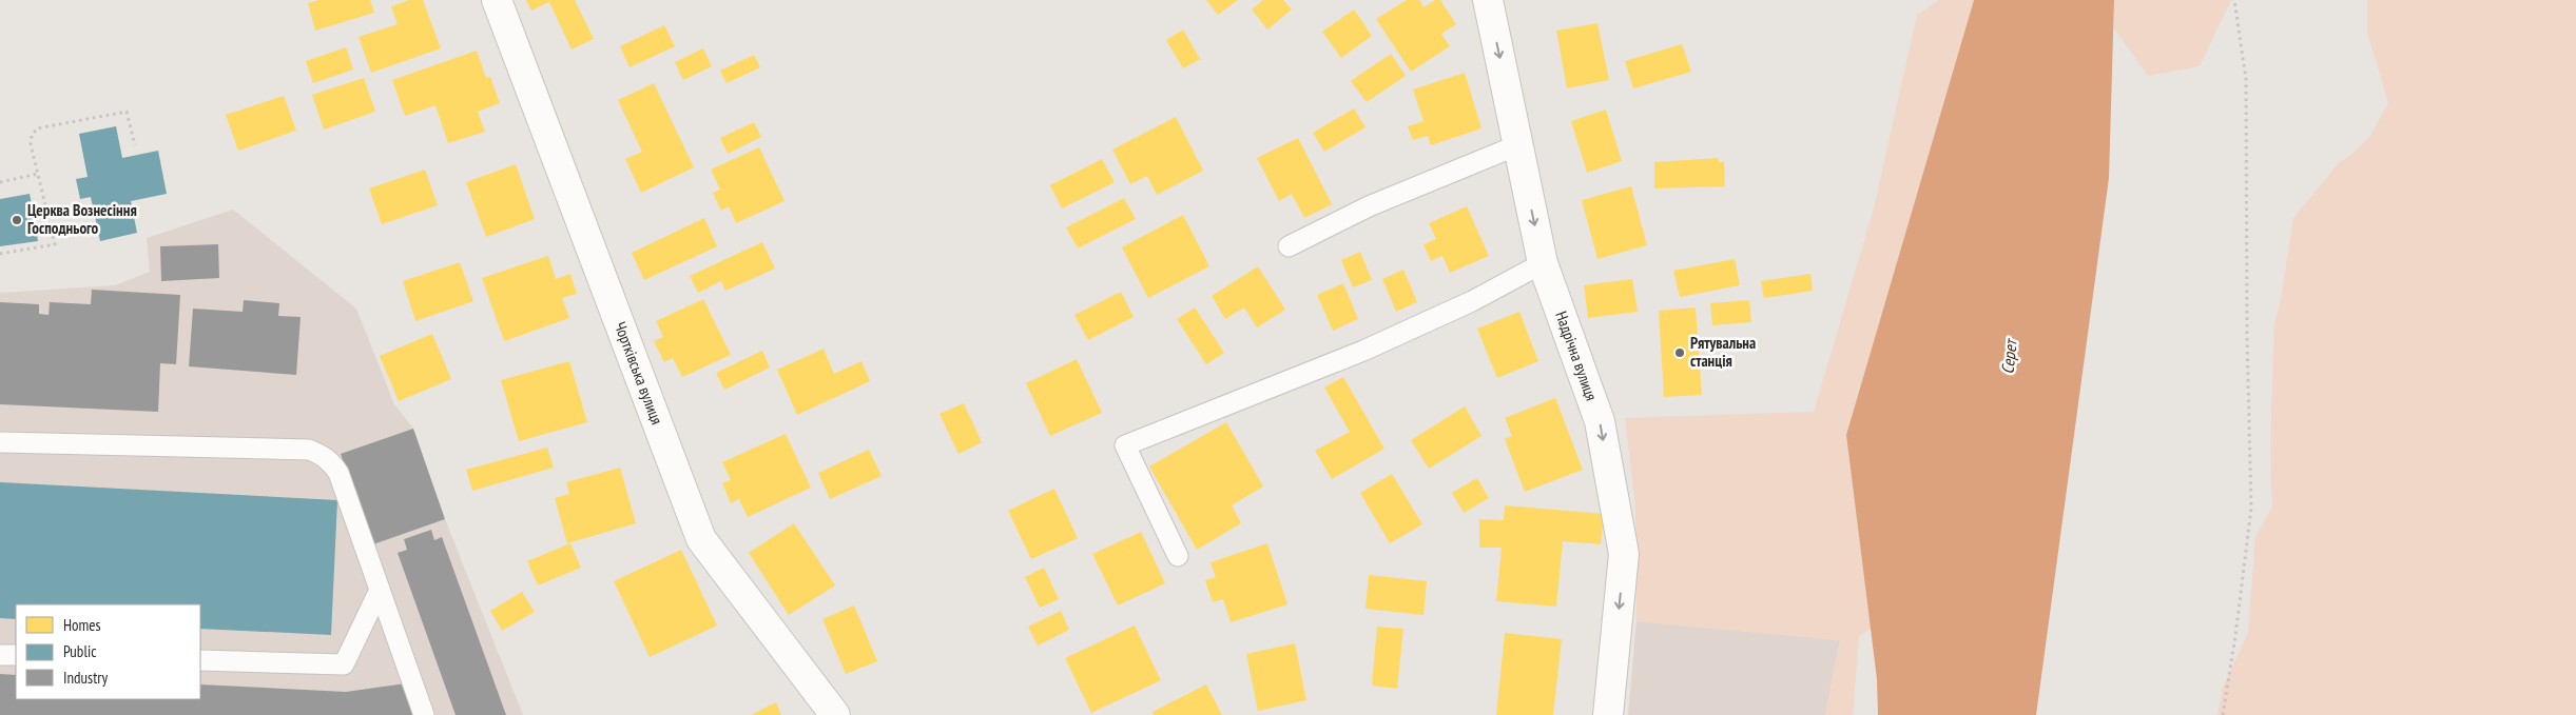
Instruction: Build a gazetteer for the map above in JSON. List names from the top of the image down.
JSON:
{
  "streets": {
    "street": ["Надрічна вулиця", "Чортківська вулиця"]
  },
  "one_way": ["Надрічна вулиця"],
  "water": ["Серет"],
  "places": ["Церква Вознесіння Господнього", "Рятувальна станція"],
  "legend": ["Homes", "Public", "Industry"]
}
